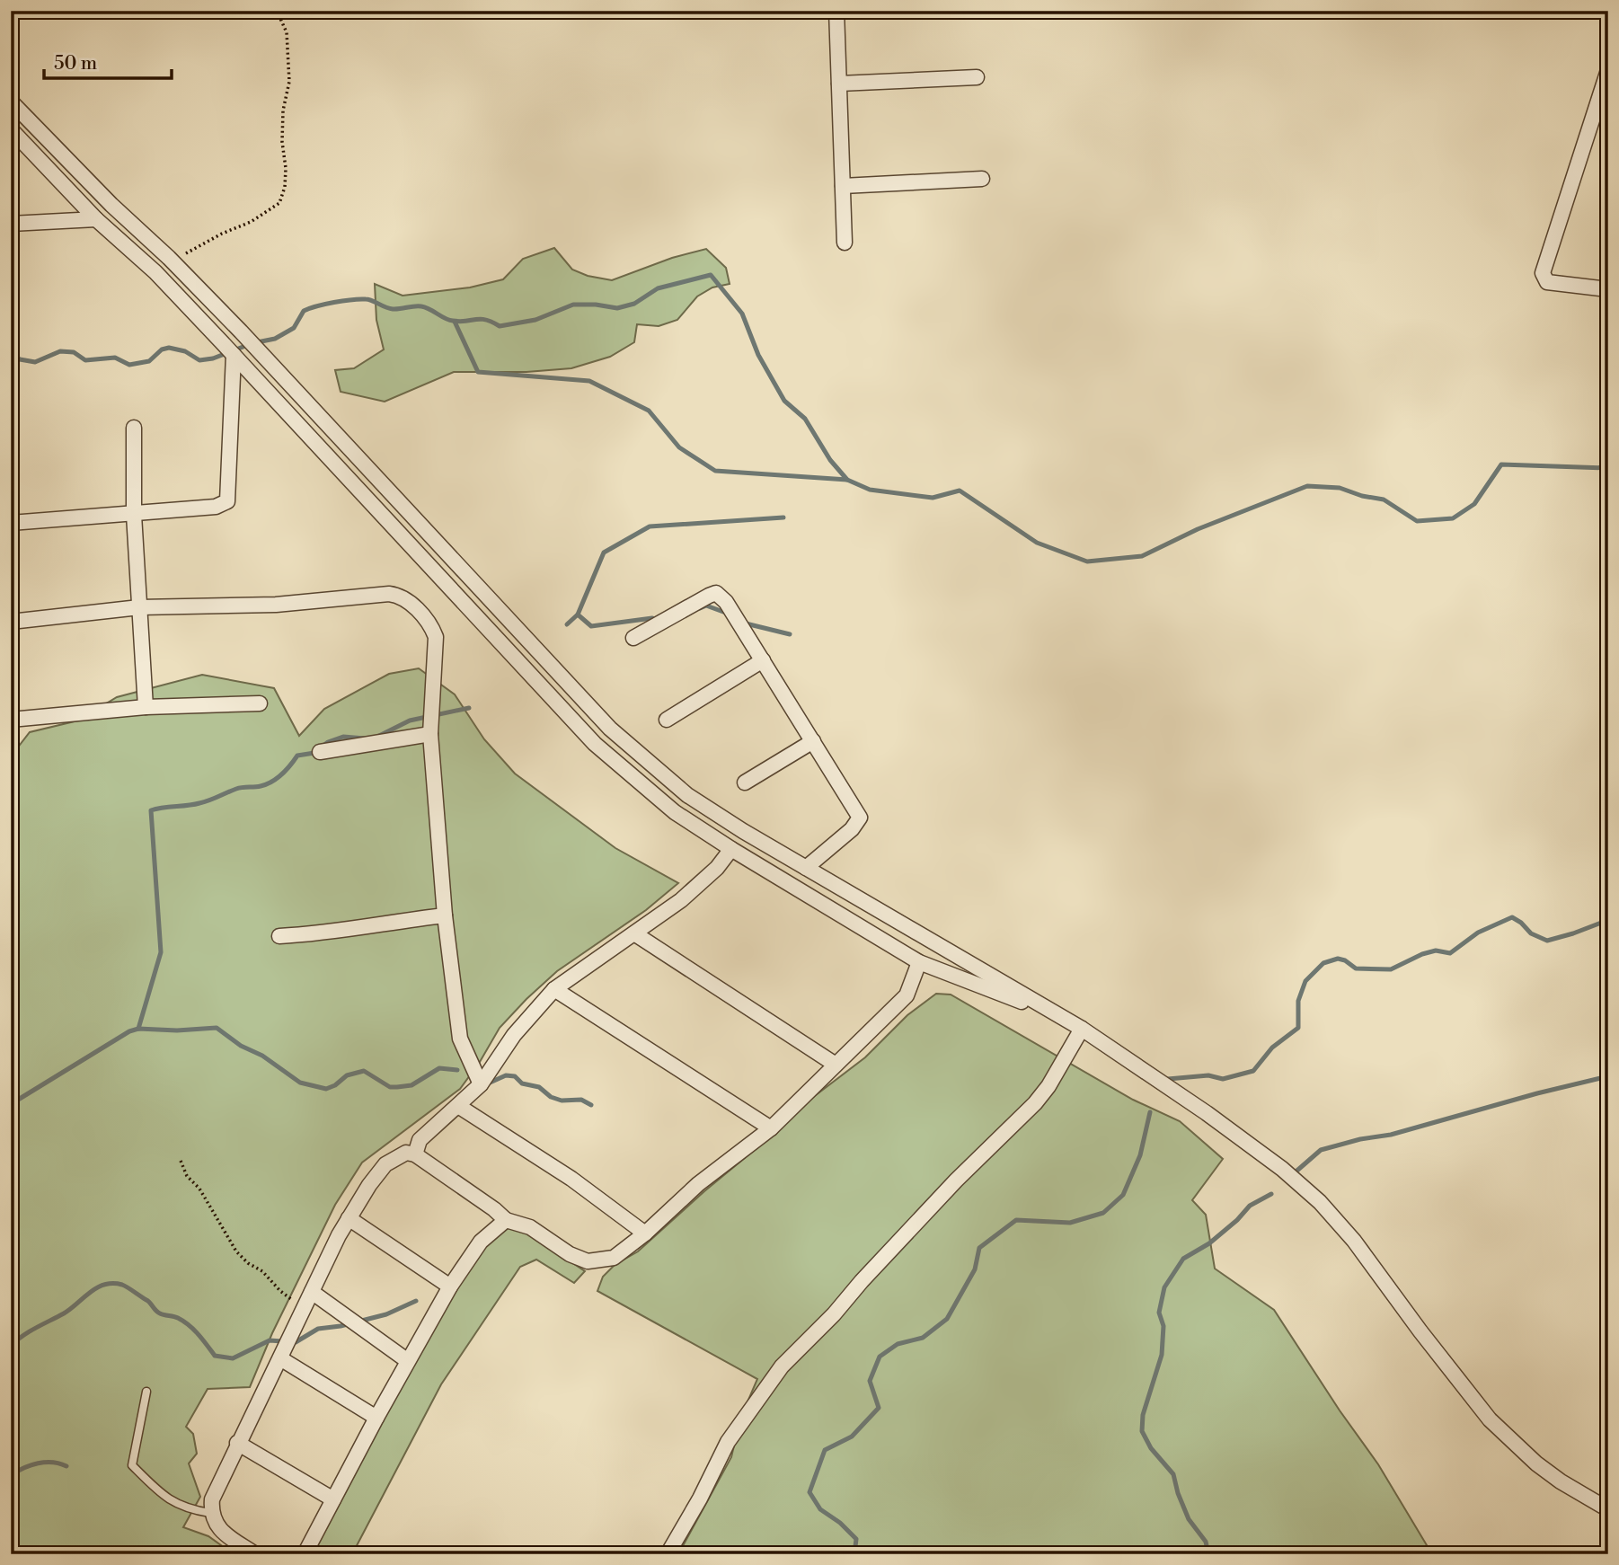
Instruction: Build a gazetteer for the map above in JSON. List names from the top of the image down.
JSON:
{
  "scale_bar": "50 m"
}
